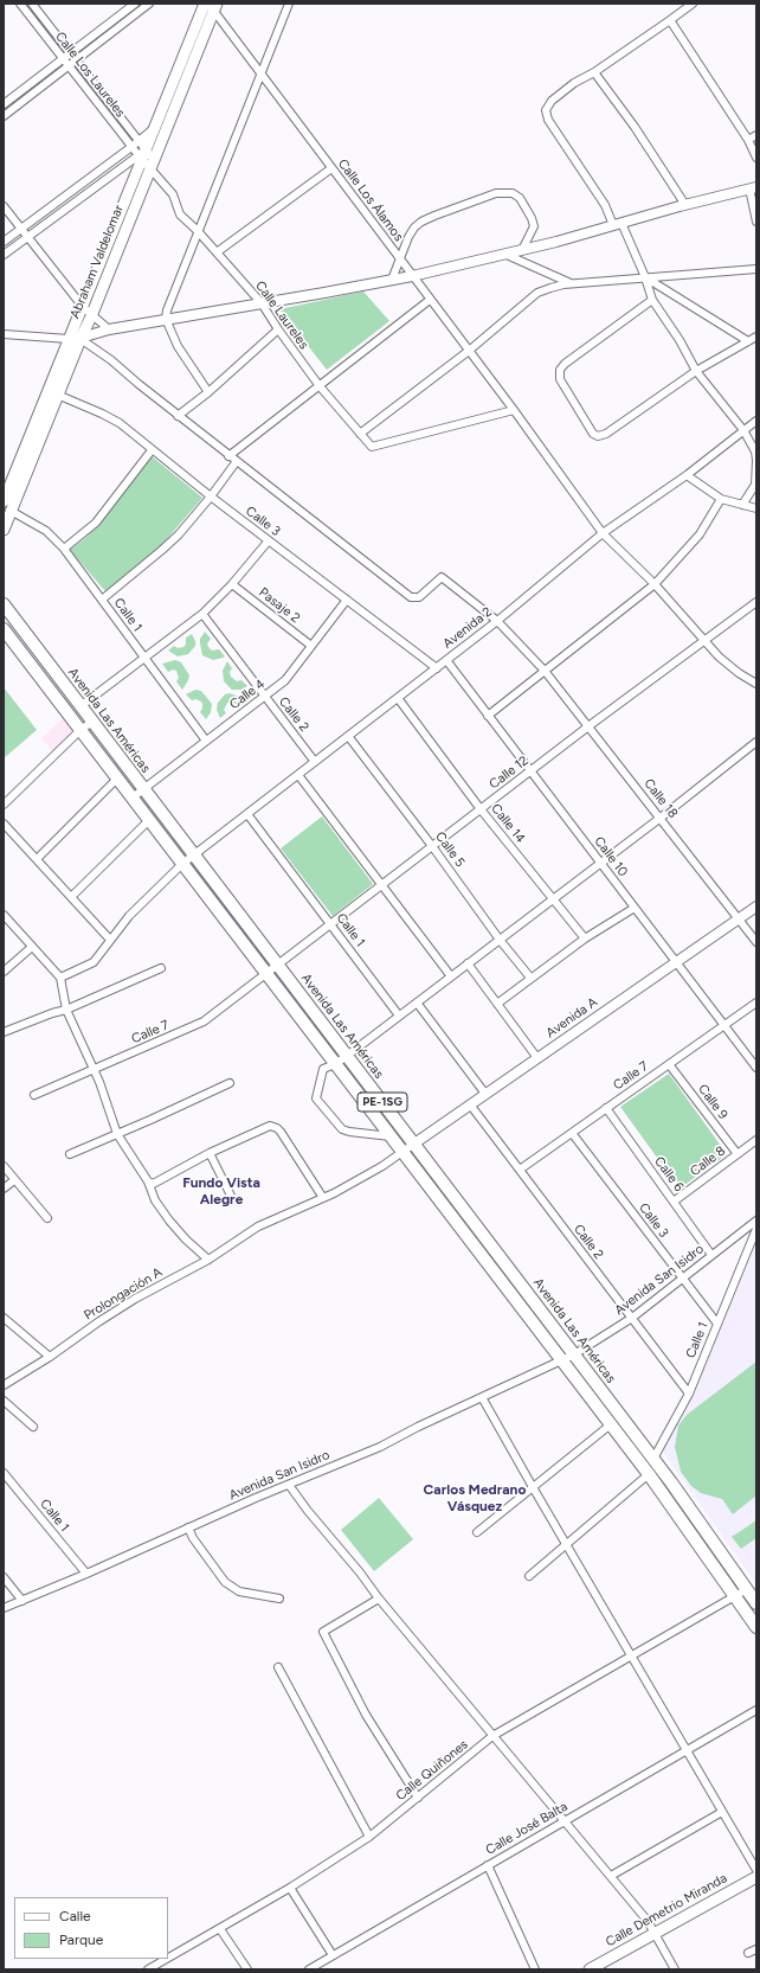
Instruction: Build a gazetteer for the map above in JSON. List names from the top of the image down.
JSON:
{
  "streets": {
    "main road": [
      "Abraham Valdelomar",
      "Avenida Las Américas",
      "PE-1SG",
      "Calle Demetrio Miranda"
    ],
    "street": [
      "Calle Los Laureles",
      "Calle Los Álamos",
      "Calle Laureles",
      "Calle 3",
      "Pasaje 2",
      "Calle 1",
      "Avenida 2",
      "Calle 4",
      "Calle 2",
      "Calle 12",
      "Calle 18",
      "Calle 14",
      "Calle 5",
      "Calle 10",
      "Avenida A",
      "Calle 7",
      "Calle 9",
      "Calle 8",
      "Calle 6",
      "Avenida San Isidro",
      "Prolongación A",
      "Calle Quiñones",
      "Calle José Balta"
    ]
  },
  "crossings": [
    ["Calle Los Laureles", "Abraham Valdelomar"],
    ["Calle Los Laureles", "Calle Laureles"],
    ["Calle Los Álamos", "Abraham Valdelomar"],
    ["Calle Los Álamos", "Calle Laureles"],
    ["Calle Los Álamos", "Avenida 2"],
    ["Calle Los Álamos", "Calle 12"],
    ["Abraham Valdelomar", "Calle Laureles"],
    ["Abraham Valdelomar", "Calle 3"],
    ["Abraham Valdelomar", "Calle 1"],
    ["Calle 3", "Calle 1"],
    ["Calle 3", "Avenida 2"],
    ["Calle 3", "Calle 4"],
    ["Calle 3", "Calle 7"],
    ["Calle 3", "Avenida San Isidro"],
    ["Pasaje 2", "Calle 4"],
    ["Calle 1", "Avenida 2"],
    ["Calle 1", "Calle 4"],
    ["Calle 1", "Calle 2"],
    ["Calle 1", "Avenida Las Américas"],
    ["Calle 1", "Calle 12"],
    ["Calle 1", "Avenida San Isidro"],
    ["Avenida 2", "Calle 2"],
    ["Avenida 2", "Avenida Las Américas"],
    ["Avenida 2", "Calle 18"],
    ["Avenida 2", "Calle 14"],
    ["Avenida 2", "Calle 5"],
    ["Avenida 2", "Calle 10"],
    ["Avenida 2", "PE-1SG"],
    ["Calle 4", "Calle 2"],
    ["Calle 4", "Avenida Las Américas"],
    ["Calle 4", "PE-1SG"],
    ["Calle 2", "Avenida A"],
    ["Calle 2", "Calle 7"],
    ["Calle 2", "Avenida San Isidro"],
    ["Avenida Las Américas", "Calle 12"],
    ["Avenida Las Américas", "Avenida A"],
    ["Avenida Las Américas", "Calle 7"],
    ["Avenida Las Américas", "Avenida San Isidro"],
    ["Avenida Las Américas", "Calle Quiñones"],
    ["Calle 12", "Calle 18"],
    ["Calle 12", "Calle 14"],
    ["Calle 12", "Calle 5"],
    ["Calle 12", "Calle 10"],
    ["Calle 12", "Calle 7"],
    ["Calle 18", "Avenida A"],
    ["Calle 10", "Avenida A"],
    ["Calle 10", "Calle 7"],
    ["Avenida A", "PE-1SG"],
    ["Avenida A", "Prolongación A"],
    ["Calle 7", "PE-1SG"],
    ["Calle 7", "Calle 9"],
    ["Calle 7", "Calle 6"],
    ["PE-1SG", "Avenida San Isidro"],
    ["PE-1SG", "Calle Quiñones"],
    ["Calle 9", "Calle 8"],
    ["Calle 8", "Calle 6"],
    ["Calle 6", "Avenida San Isidro"]
  ],
  "districts": ["Fundo Vista Alegre", "Carlos Medrano Vásquez"],
  "legend": ["Calle", "Parque"]
}
